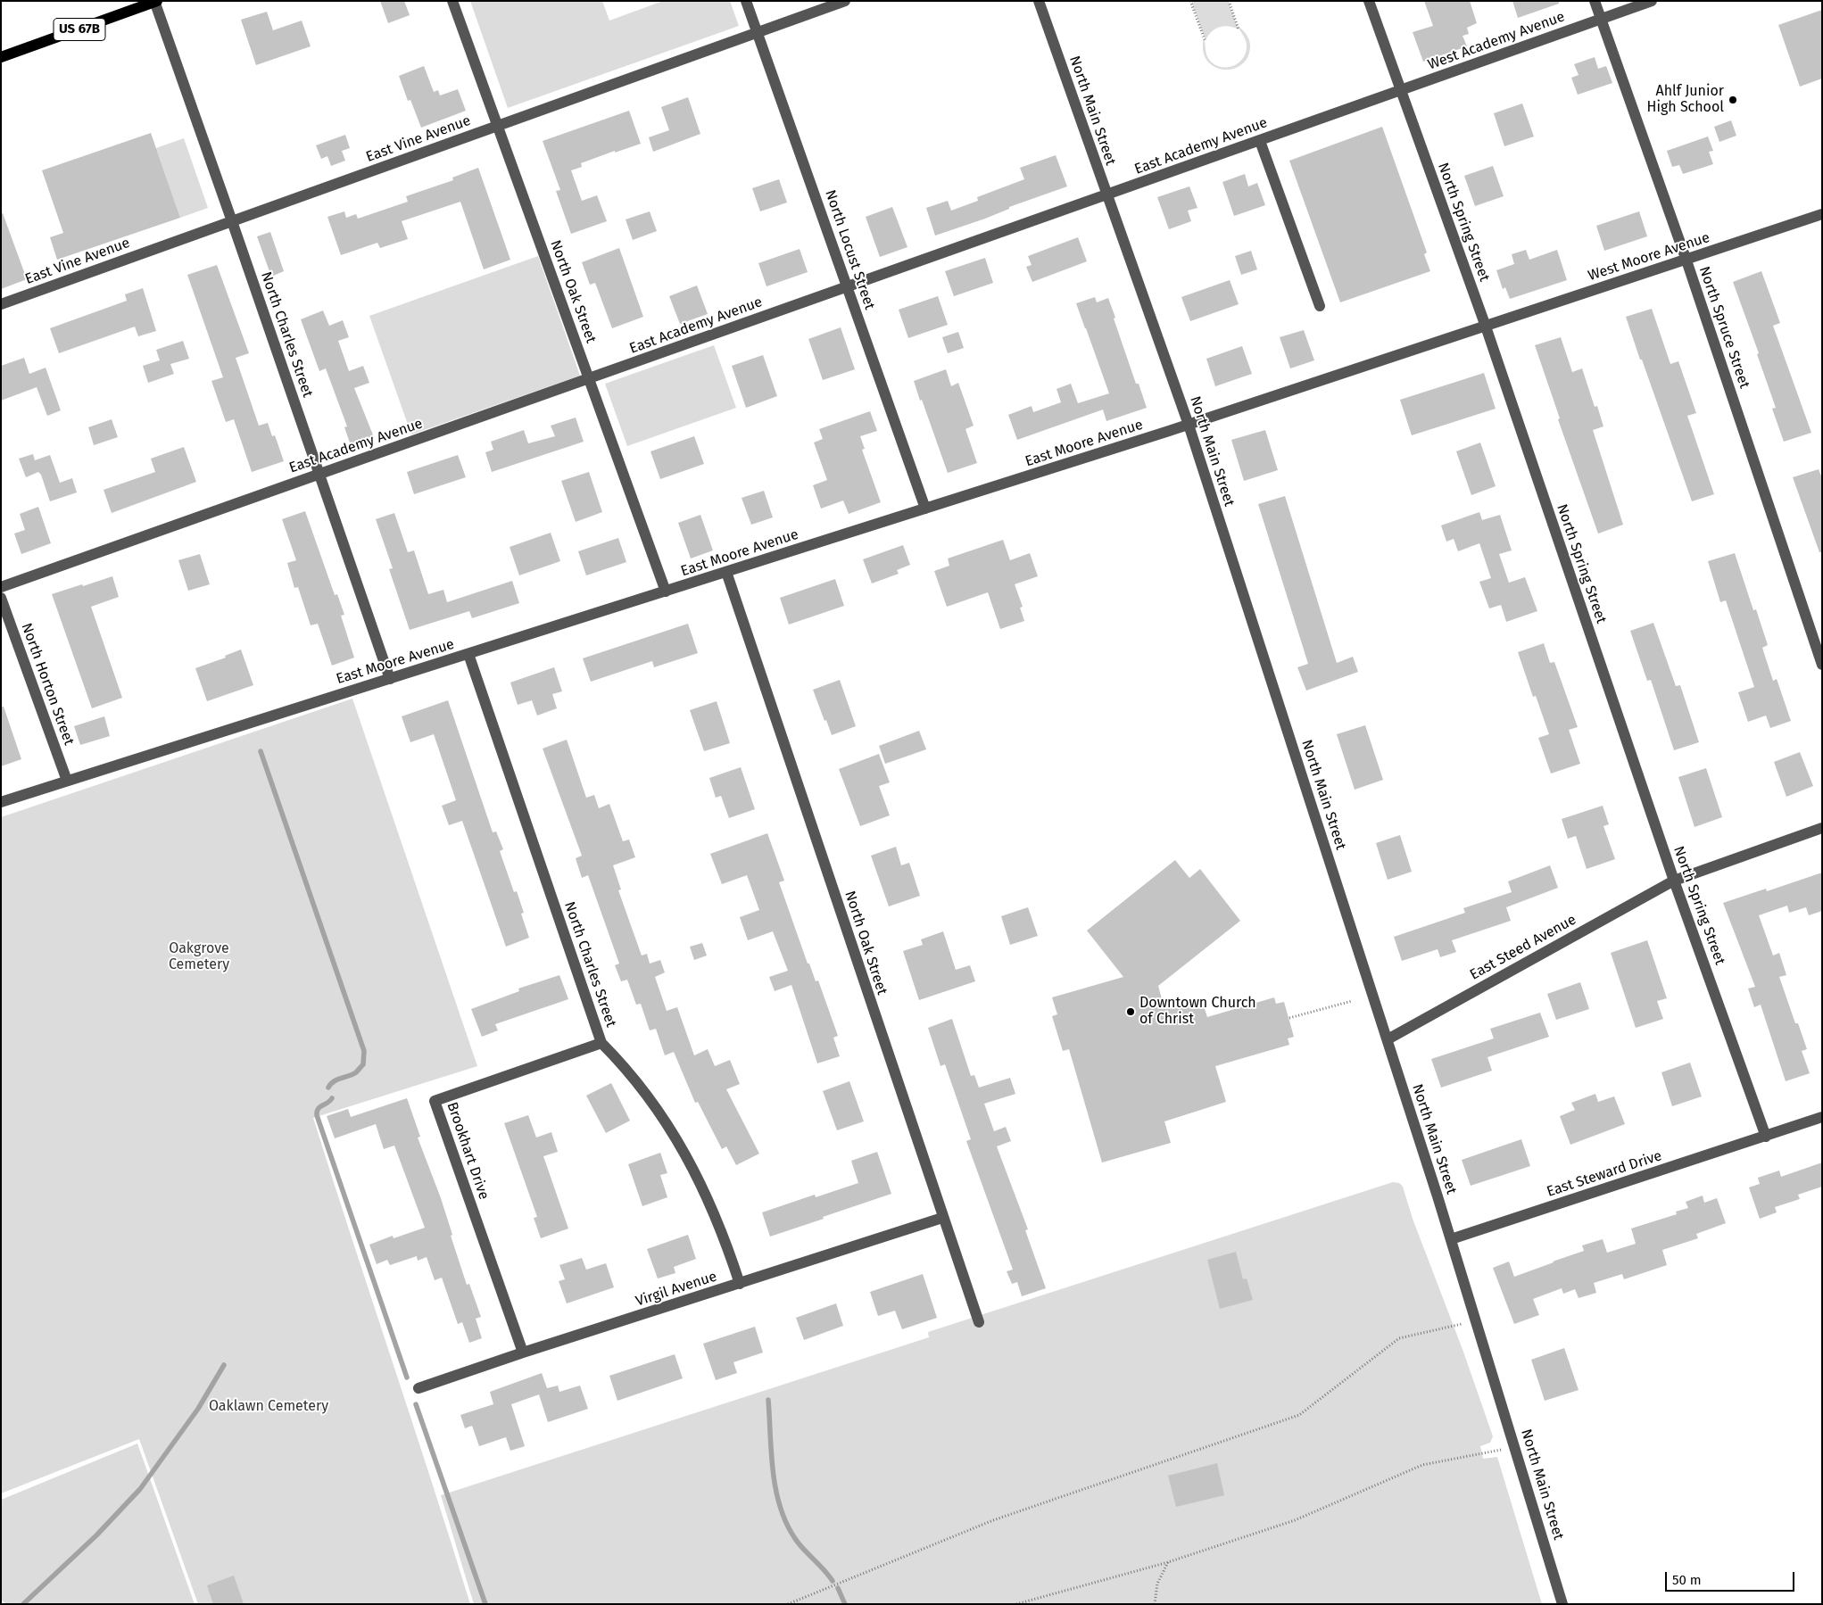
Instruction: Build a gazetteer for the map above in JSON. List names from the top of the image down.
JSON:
{
  "streets": {
    "main road": ["US 67B"],
    "street": [
      "West Academy Avenue",
      "North Main Street",
      "East Vine Avenue",
      "East Academy Avenue",
      "North Spring Street",
      "North Locust Street",
      "West Moore Avenue",
      "North Oak Street",
      "North Spruce Street",
      "North Charles Street",
      "East Moore Avenue",
      "North Horton Street",
      "East Steed Avenue",
      "Brookhart Drive",
      "East Steward Drive",
      "Virgil Avenue"
    ]
  },
  "crossings": [
    ["US 67B", "North Charles Street"],
    ["West Academy Avenue", "East Academy Avenue"],
    ["West Academy Avenue", "North Spring Street"],
    ["West Academy Avenue", "North Spruce Street"],
    ["North Main Street", "East Academy Avenue"],
    ["North Main Street", "East Moore Avenue"],
    ["North Main Street", "East Steed Avenue"],
    ["North Main Street", "East Steward Drive"],
    ["East Vine Avenue", "North Locust Street"],
    ["East Vine Avenue", "North Oak Street"],
    ["East Vine Avenue", "North Charles Street"],
    ["East Academy Avenue", "North Spring Street"],
    ["East Academy Avenue", "North Locust Street"],
    ["East Academy Avenue", "North Oak Street"],
    ["East Academy Avenue", "North Charles Street"],
    ["North Spring Street", "West Moore Avenue"],
    ["North Spring Street", "East Moore Avenue"],
    ["North Spring Street", "East Steed Avenue"],
    ["North Spring Street", "East Steward Drive"],
    ["North Locust Street", "East Moore Avenue"],
    ["West Moore Avenue", "North Spruce Street"],
    ["West Moore Avenue", "East Moore Avenue"],
    ["North Oak Street", "East Moore Avenue"],
    ["North Oak Street", "Virgil Avenue"],
    ["North Charles Street", "East Moore Avenue"],
    ["North Charles Street", "Brookhart Drive"],
    ["North Charles Street", "Virgil Avenue"],
    ["East Moore Avenue", "North Horton Street"],
    ["Brookhart Drive", "Virgil Avenue"]
  ],
  "parks": ["Oakgrove Cemetery", "Oaklawn Cemetery"],
  "places": ["Ahlf Junior High School", "Downtown Church of Christ"],
  "scale_bar": "50 m"
}
